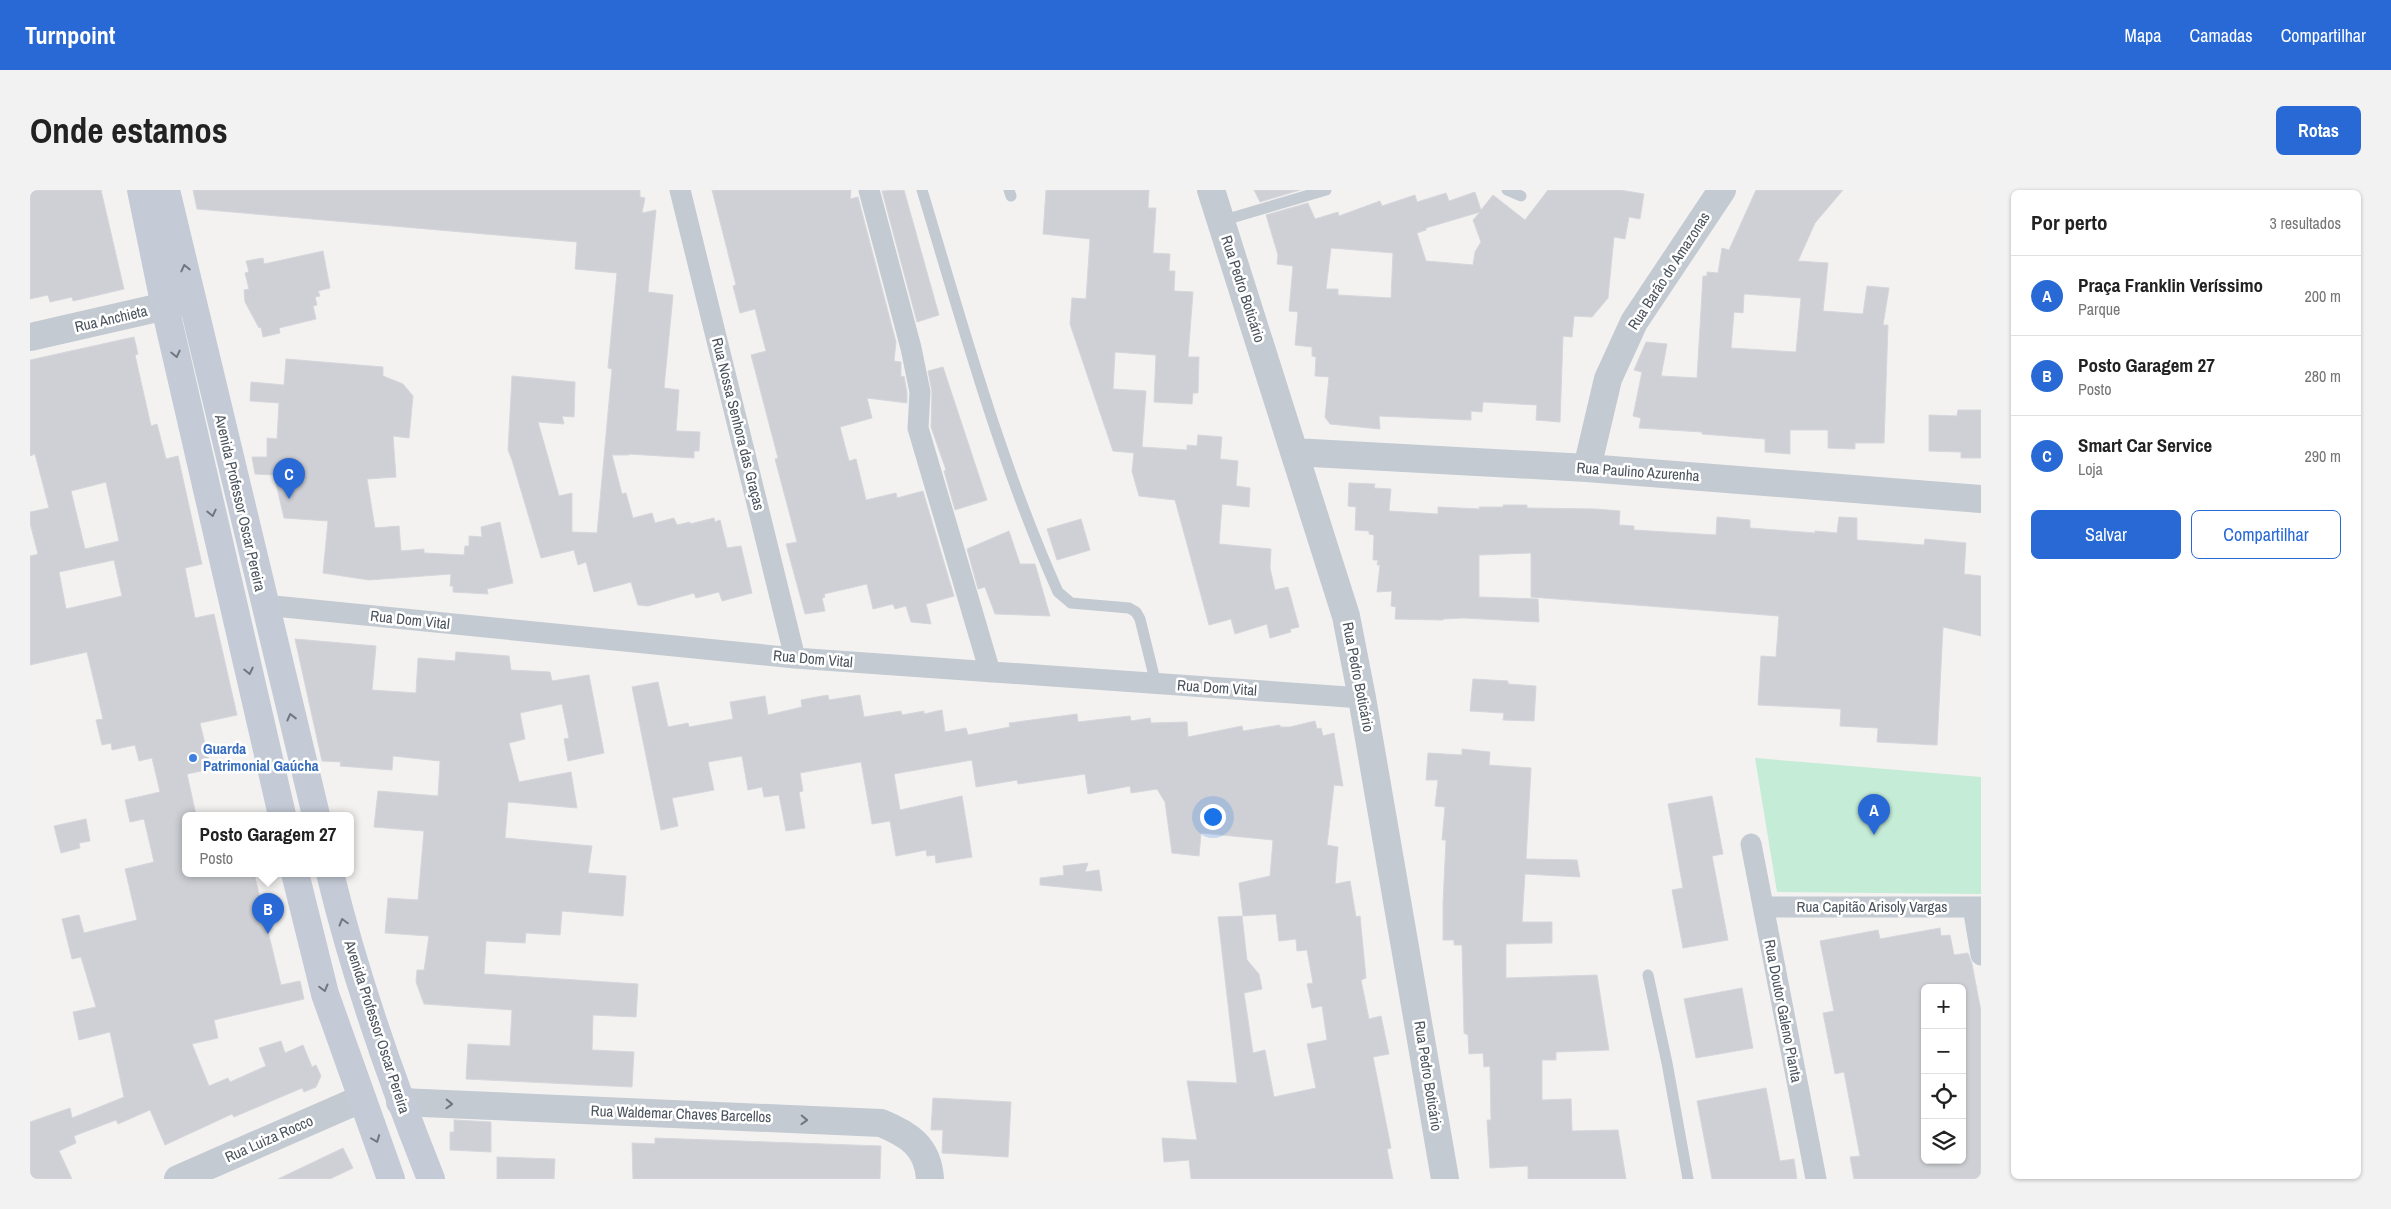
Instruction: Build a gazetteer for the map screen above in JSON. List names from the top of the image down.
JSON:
{
  "streets": {
    "main road": ["Avenida Professor Oscar Pereira"],
    "street": [
      "Rua Barão do Amazonas",
      "Rua Pedro Boticário",
      "Rua Anchieta",
      "Rua Nossa Senhora das Graças",
      "Rua Paulino Azurenha",
      "Rua Dom Vital",
      "Rua Capitão Arisoly Vargas",
      "Rua Doutor Galeno Pianta",
      "Rua Waldemar Chaves Barcellos",
      "Rua Luiza Rocco"
    ]
  },
  "crossings": [
    ["Rua Barão do Amazonas", "Rua Paulino Azurenha"],
    ["Rua Pedro Boticário", "Rua Paulino Azurenha"],
    ["Rua Pedro Boticário", "Rua Dom Vital"],
    ["Rua Anchieta", "Avenida Professor Oscar Pereira"],
    ["Rua Nossa Senhora das Graças", "Rua Dom Vital"],
    ["Avenida Professor Oscar Pereira", "Rua Dom Vital"],
    ["Avenida Professor Oscar Pereira", "Rua Waldemar Chaves Barcellos"],
    ["Rua Capitão Arisoly Vargas", "Rua Doutor Galeno Pianta"]
  ],
  "one_way": ["Rua Waldemar Chaves Barcellos"],
  "places": ["Guarda Patrimonial Gaúcha"],
  "page": {
    "header": "Turnpoint",
    "nav": ["Mapa", "Camadas", "Compartilhar"],
    "buttons": [
      "Rotas",
      ["Salvar", "Compartilhar"]
    ],
    "title": "Onde estamos",
    "heading": ["Por perto", "3 resultados"],
    "list": [
      {
        "mark": "A",
        "name": "Praça Franklin Veríssimo",
        "note": "Parque",
        "value": "200 m"
      },
      {
        "mark": "B",
        "name": "Posto Garagem 27",
        "note": "Posto",
        "value": "280 m"
      },
      {
        "mark": "C",
        "name": "Smart Car Service",
        "note": "Loja",
        "value": "290 m"
      }
    ],
    "pins": ["C", "A", "B"],
    "popup": ["Posto Garagem 27", "Posto"],
    "map_buttons": ["+", "−"]
  }
}
